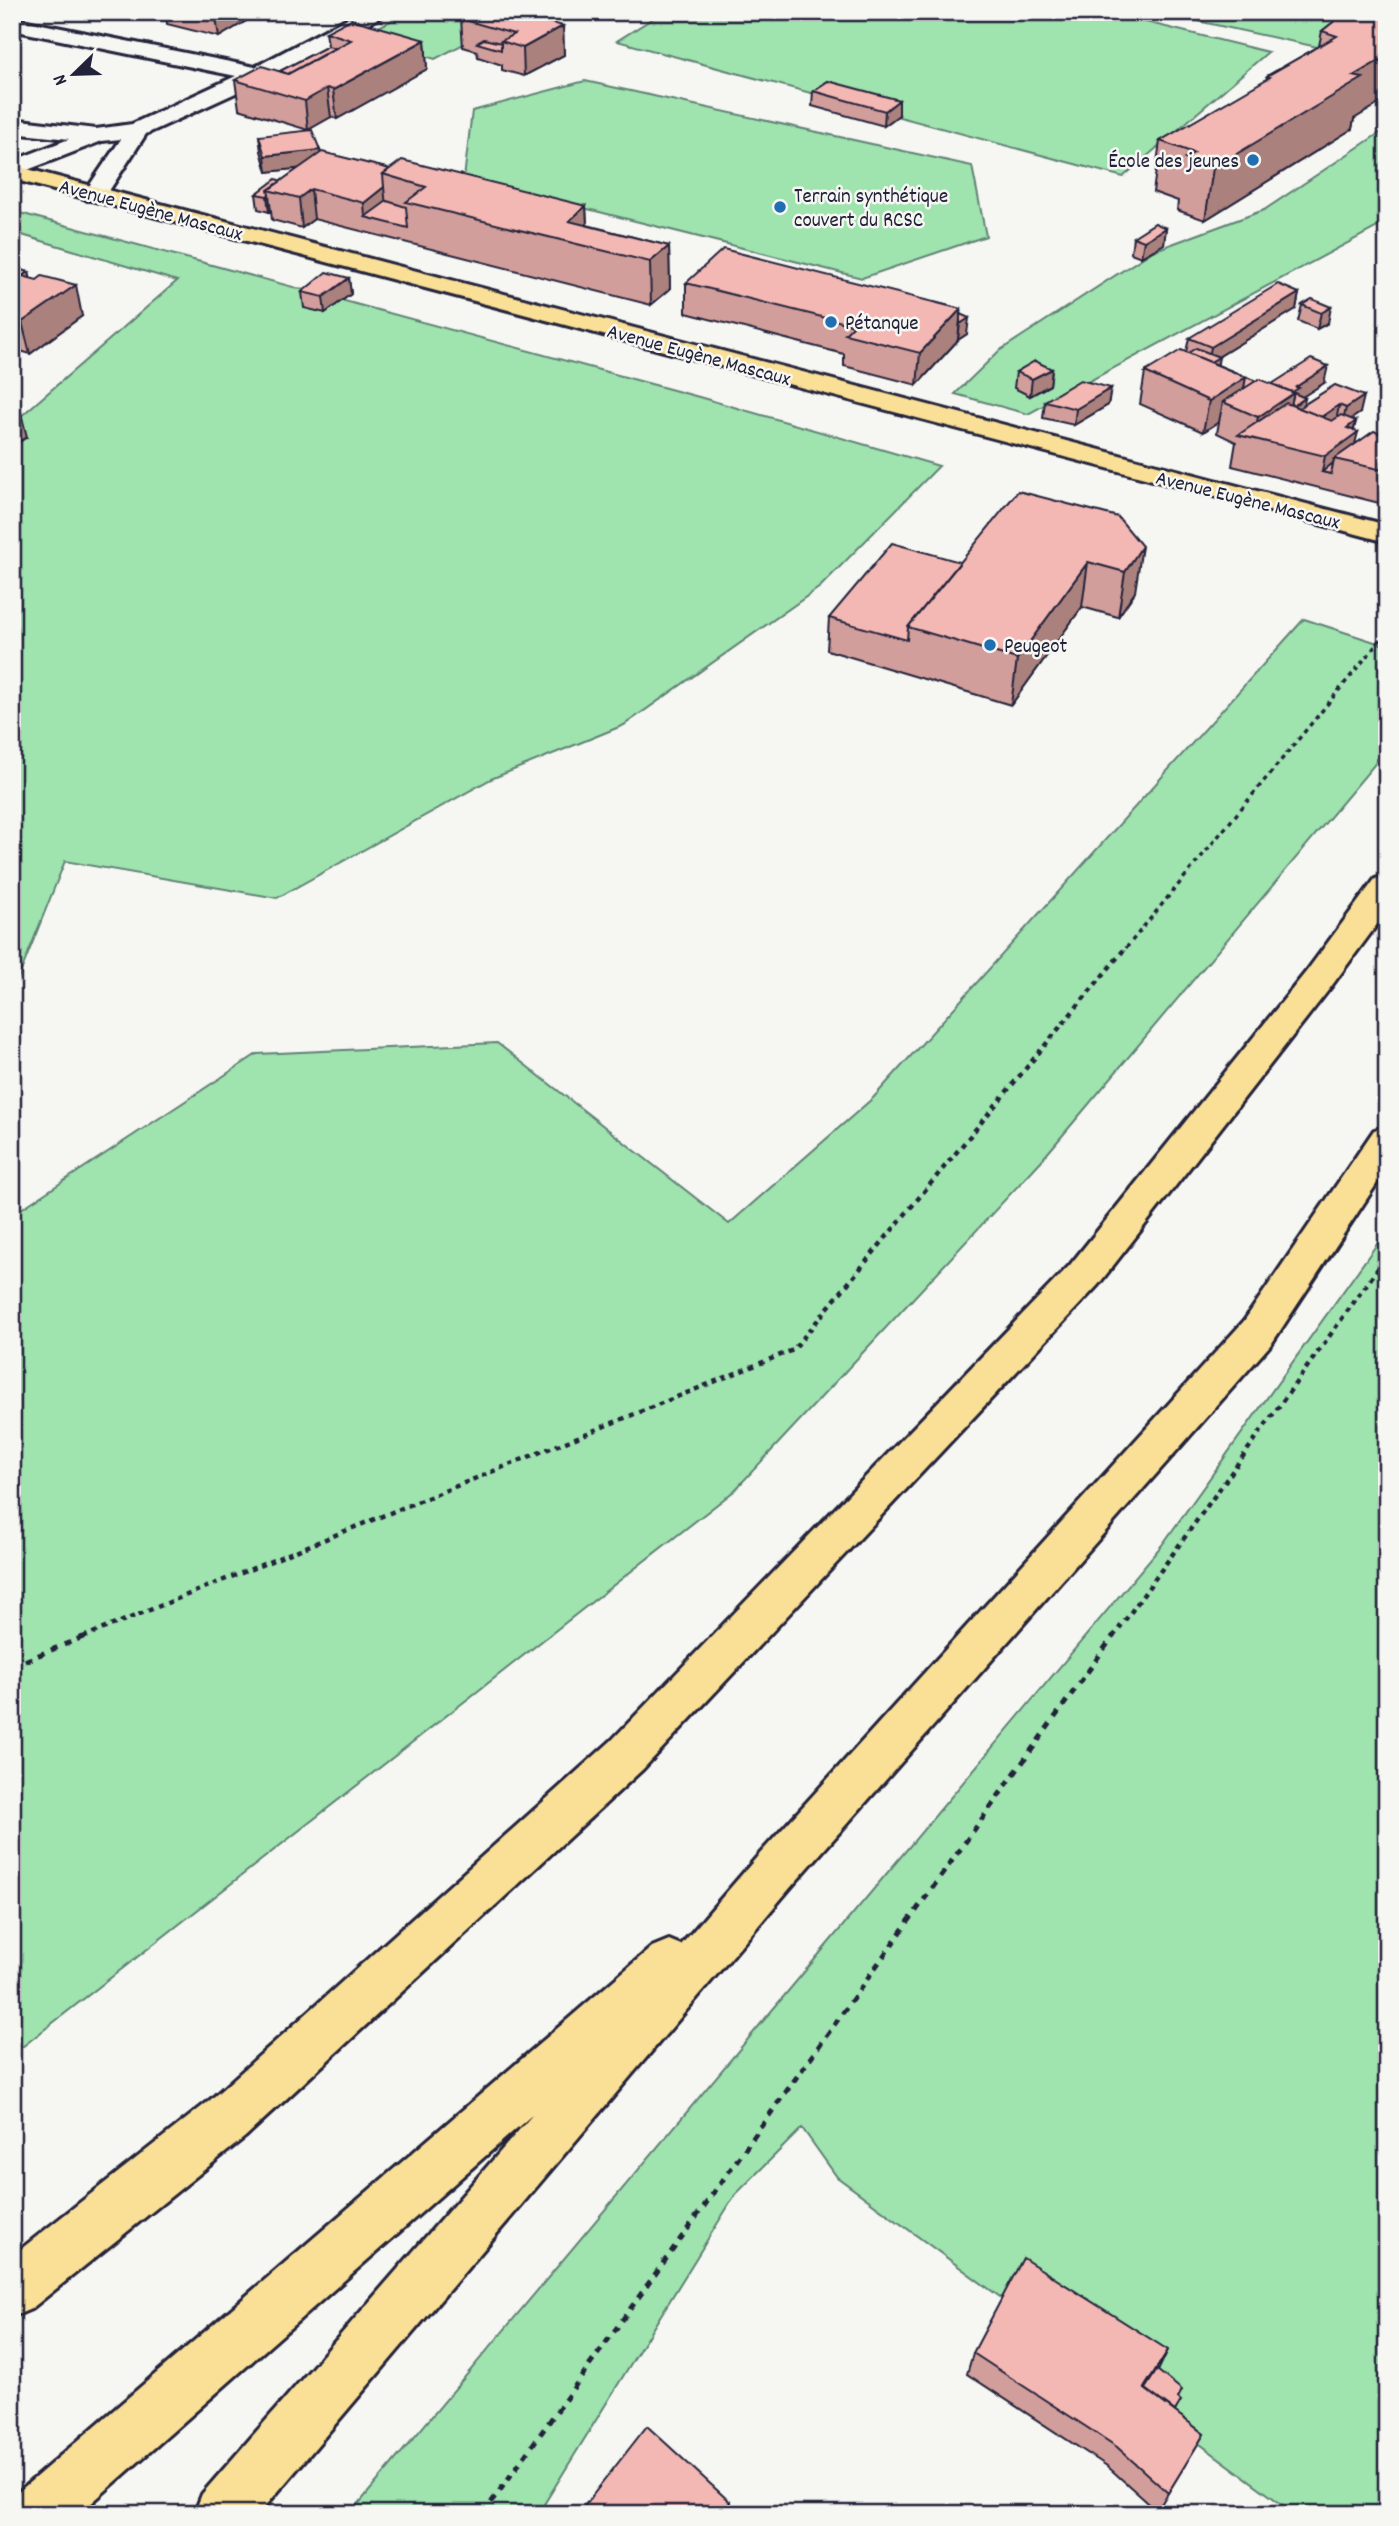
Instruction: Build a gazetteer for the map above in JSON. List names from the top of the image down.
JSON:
{
  "streets": {
    "main road": ["Avenue Eugène Mascaux"]
  },
  "places": [
    "École des jeunes",
    "Terrain synthétique couvert du RCSC",
    "Pétanque",
    "Peugeot"
  ],
  "north": "bottom left"
}
